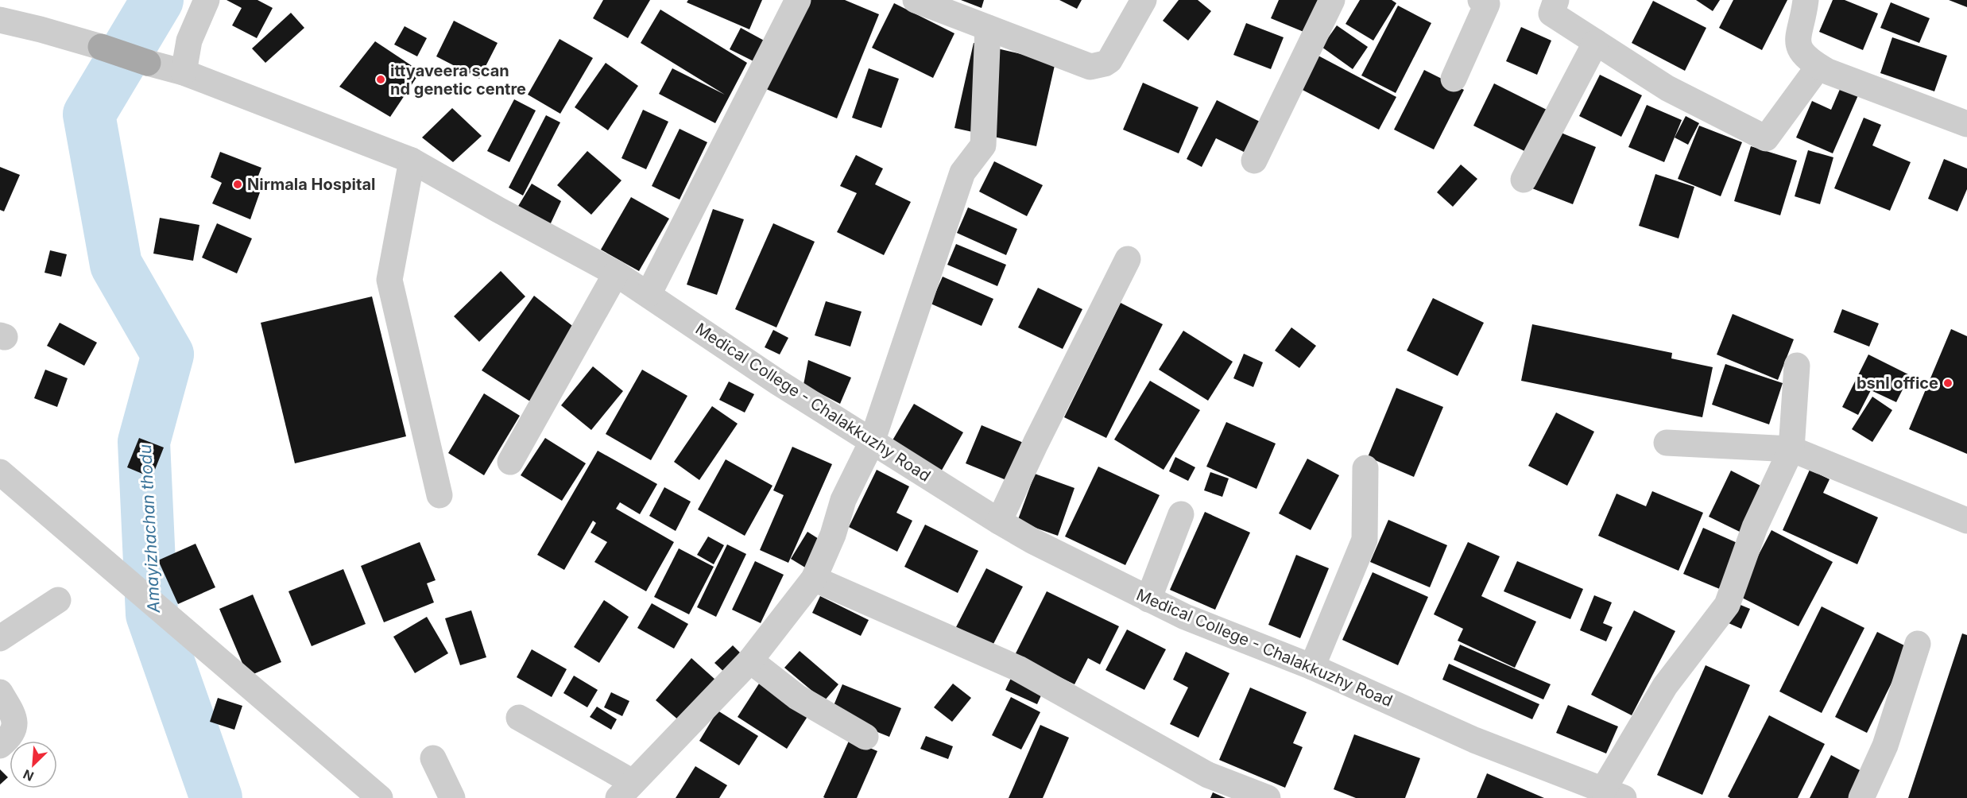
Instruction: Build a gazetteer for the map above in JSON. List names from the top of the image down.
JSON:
{
  "streets": {
    "main road": ["Medical College - Chalakkuzhy Road"]
  },
  "water": ["Amayizhachan thodu"],
  "places": ["ittyaveera scan nd genetic centre", "Nirmala Hospital", "bsnl office"],
  "north": "bottom left"
}
